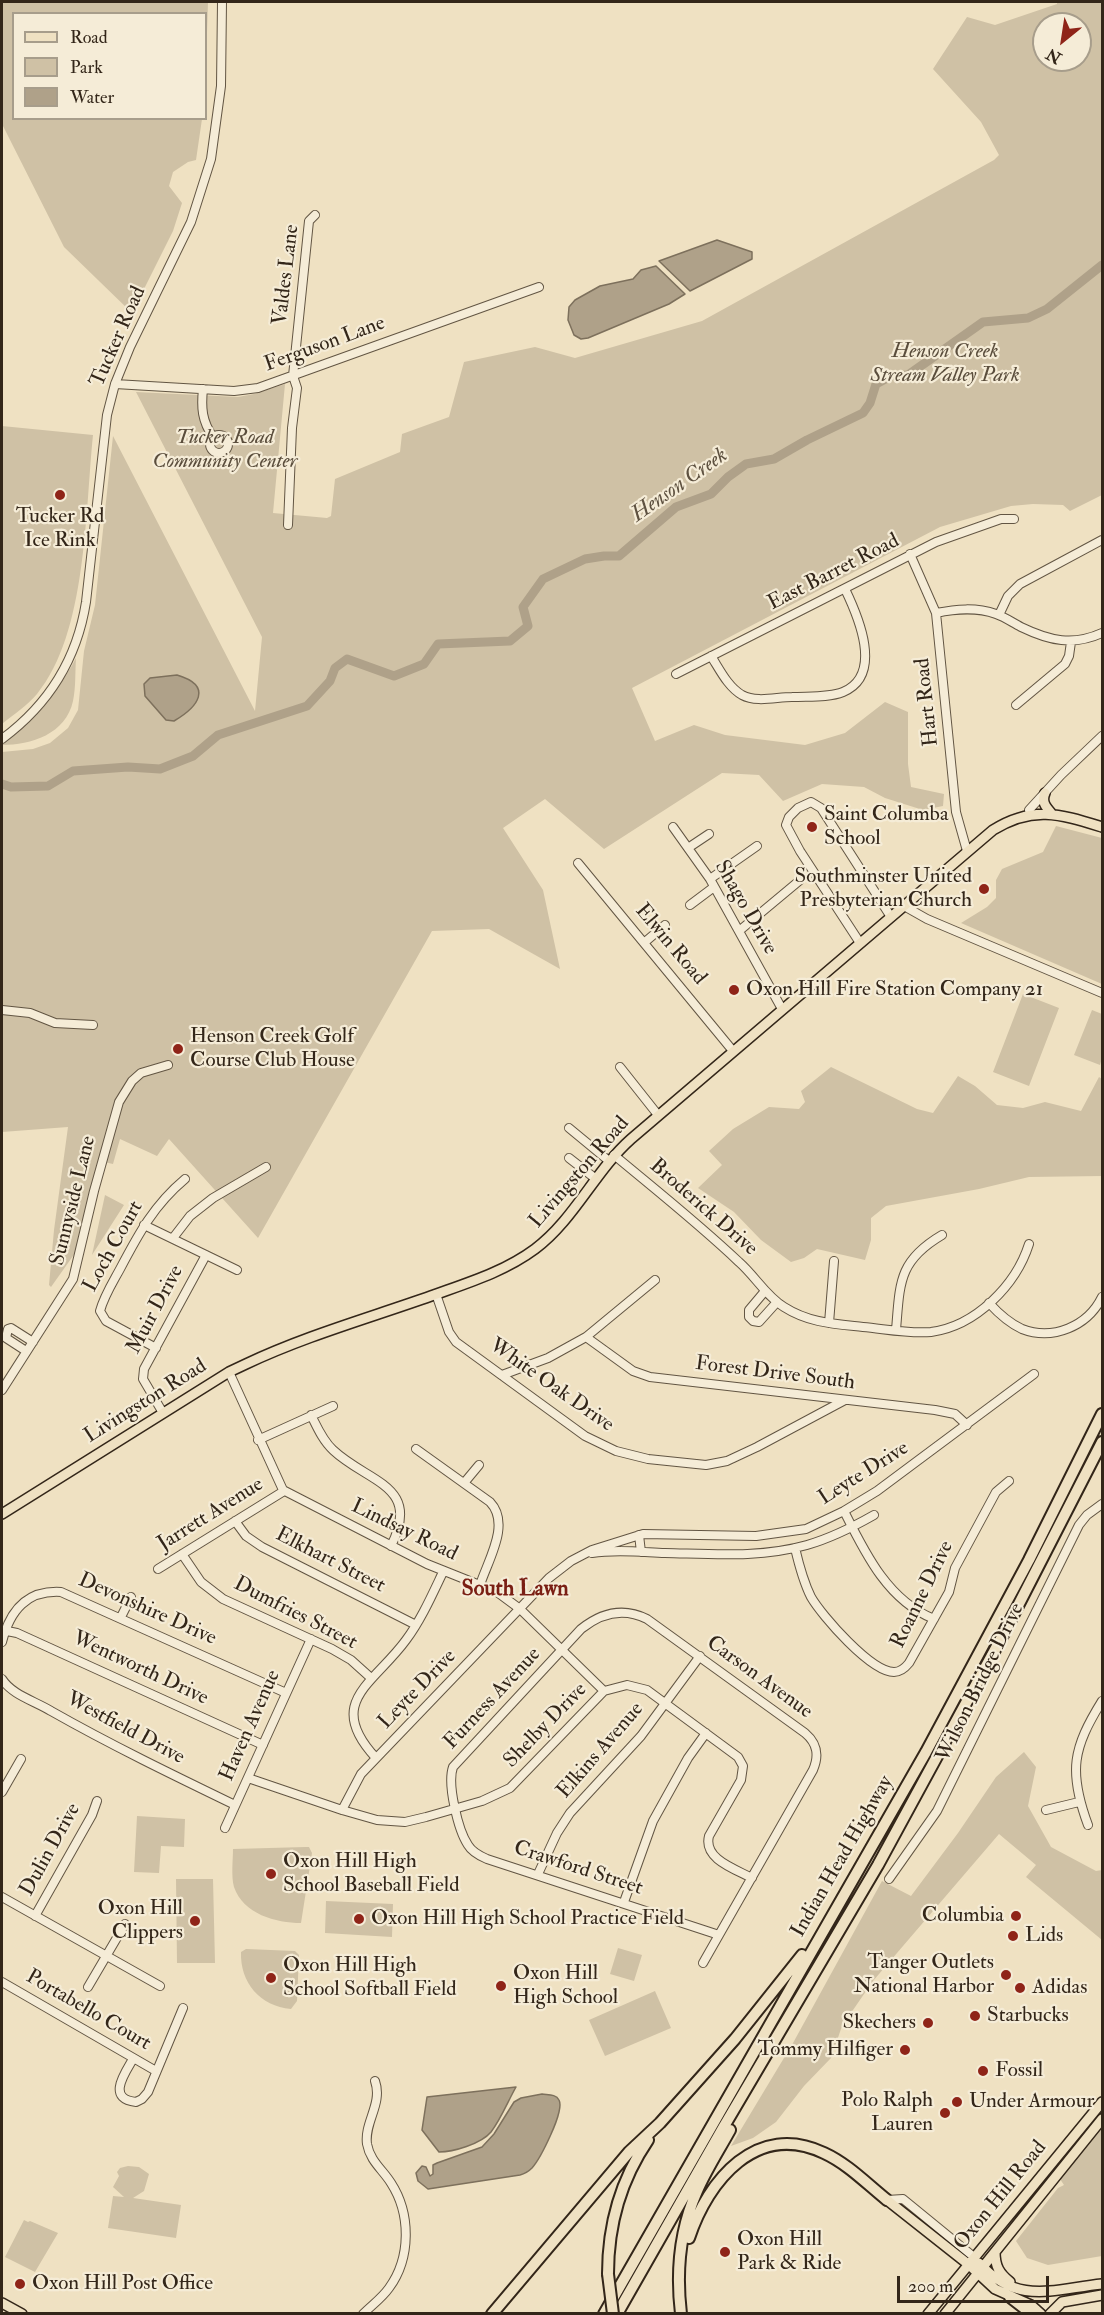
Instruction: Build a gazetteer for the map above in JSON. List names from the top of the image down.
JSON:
{
  "streets": {
    "highway": ["Indian Head Highway"],
    "main road": ["Livingston Road", "Oxon Hill Road"],
    "street": [
      "Valdes Lane",
      "Tucker Road",
      "Ferguson Lane",
      "East Barret Road",
      "Hart Road",
      "Shago Drive",
      "Elwin Road",
      "Sunnyside Lane",
      "Broderick Drive",
      "Loch Court",
      "Muir Drive",
      "Forest Drive South",
      "White Oak Drive",
      "Leyte Drive",
      "Jarrett Avenue",
      "Lindsay Road",
      "Elkhart Street",
      "Roanne Drive",
      "Devonshire Drive",
      "Dumfries Street",
      "Wentworth Drive",
      "Carson Avenue",
      "Wilson Bridge Drive",
      "Furness Avenue",
      "Haven Avenue",
      "Shelby Drive",
      "Westfield Drive",
      "Elkins Avenue",
      "Dulin Drive",
      "Crawford Street",
      "Portabello Court"
    ]
  },
  "crossings": [
    ["Valdes Lane", "Ferguson Lane"],
    ["Tucker Road", "Ferguson Lane"],
    ["East Barret Road", "Hart Road"],
    ["Hart Road", "Livingston Road"],
    ["Shago Drive", "Livingston Road"],
    ["Elwin Road", "Livingston Road"],
    ["Livingston Road", "Broderick Drive"],
    ["Livingston Road", "Muir Drive"],
    ["Livingston Road", "White Oak Drive"],
    ["Loch Court", "Muir Drive"],
    ["Forest Drive South", "White Oak Drive"],
    ["Forest Drive South", "Leyte Drive"],
    ["Leyte Drive", "Lindsay Road"],
    ["Leyte Drive", "Roanne Drive"],
    ["Leyte Drive", "Shelby Drive"],
    ["Jarrett Avenue", "Lindsay Road"],
    ["Jarrett Avenue", "Elkhart Street"],
    ["Jarrett Avenue", "Dumfries Street"],
    ["Lindsay Road", "Carson Avenue"],
    ["Lindsay Road", "Furness Avenue"],
    ["Lindsay Road", "Shelby Drive"],
    ["Devonshire Drive", "Wentworth Drive"],
    ["Devonshire Drive", "Haven Avenue"],
    ["Dumfries Street", "Haven Avenue"],
    ["Wentworth Drive", "Haven Avenue"],
    ["Carson Avenue", "Furness Avenue"],
    ["Carson Avenue", "Shelby Drive"],
    ["Carson Avenue", "Elkins Avenue"],
    ["Carson Avenue", "Crawford Street"],
    ["Furness Avenue", "Shelby Drive"],
    ["Furness Avenue", "Crawford Street"],
    ["Haven Avenue", "Shelby Drive"],
    ["Haven Avenue", "Westfield Drive"],
    ["Shelby Drive", "Elkins Avenue"],
    ["Shelby Drive", "Crawford Street"],
    ["Elkins Avenue", "Crawford Street"]
  ],
  "districts": ["South Lawn"],
  "water": ["Henson Creek"],
  "parks": ["Henson Creek Stream Valley Park", "Tucker Road Community Center"],
  "places": [
    "Tucker Rd Ice Rink",
    "Saint Columba School",
    "Southminster United Presbyterian Church",
    "Oxon Hill Fire Station Company 21",
    "Henson Creek Golf Course Club House",
    "Oxon Hill High School Baseball Field",
    "Columbia",
    "Oxon Hill High School Practice Field",
    "Oxon Hill Clippers",
    "Lids",
    "Tanger Outlets National Harbor",
    "Oxon Hill High School Softball Field",
    "Oxon Hill High School",
    "Adidas",
    "Starbucks",
    "Skechers",
    "Tommy Hilfiger",
    "Fossil",
    "Under Armour",
    "Polo Ralph Lauren",
    "Oxon Hill Park & Ride",
    "Oxon Hill Post Office"
  ],
  "legend": ["Road", "Park", "Water"],
  "scale_bar": "200 m",
  "north": "bottom left"
}
